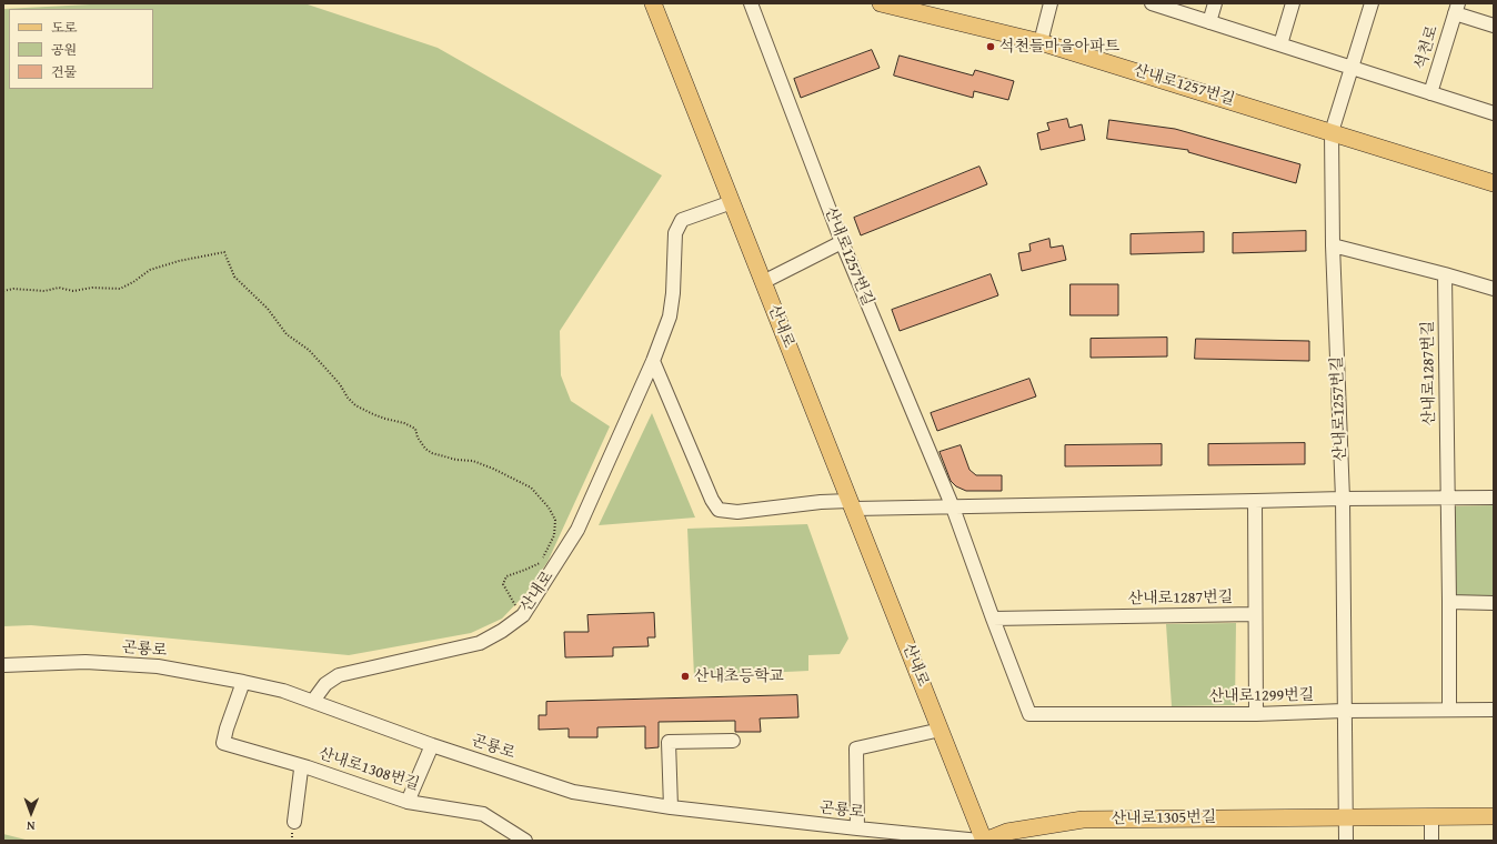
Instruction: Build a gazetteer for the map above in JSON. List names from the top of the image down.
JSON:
{
  "streets": {
    "main road": ["산내로1257번길", "산내로", "산내로1305번길"],
    "street": [
      "석천로",
      "산내로1287번길",
      "곤룡로",
      "산내로1299번길",
      "산내로1308번길"
    ]
  },
  "crossings": [
    ["산내로", "곤룡로"],
    ["산내로", "산내로1305번길"],
    ["산내로1287번길", "산내로1299번길"],
    ["곤룡로", "산내로1308번길"]
  ],
  "places": ["석천들마을아파트", "산내초등학교"],
  "legend": ["도로", "공원", "건물"],
  "north": "bottom"
}
